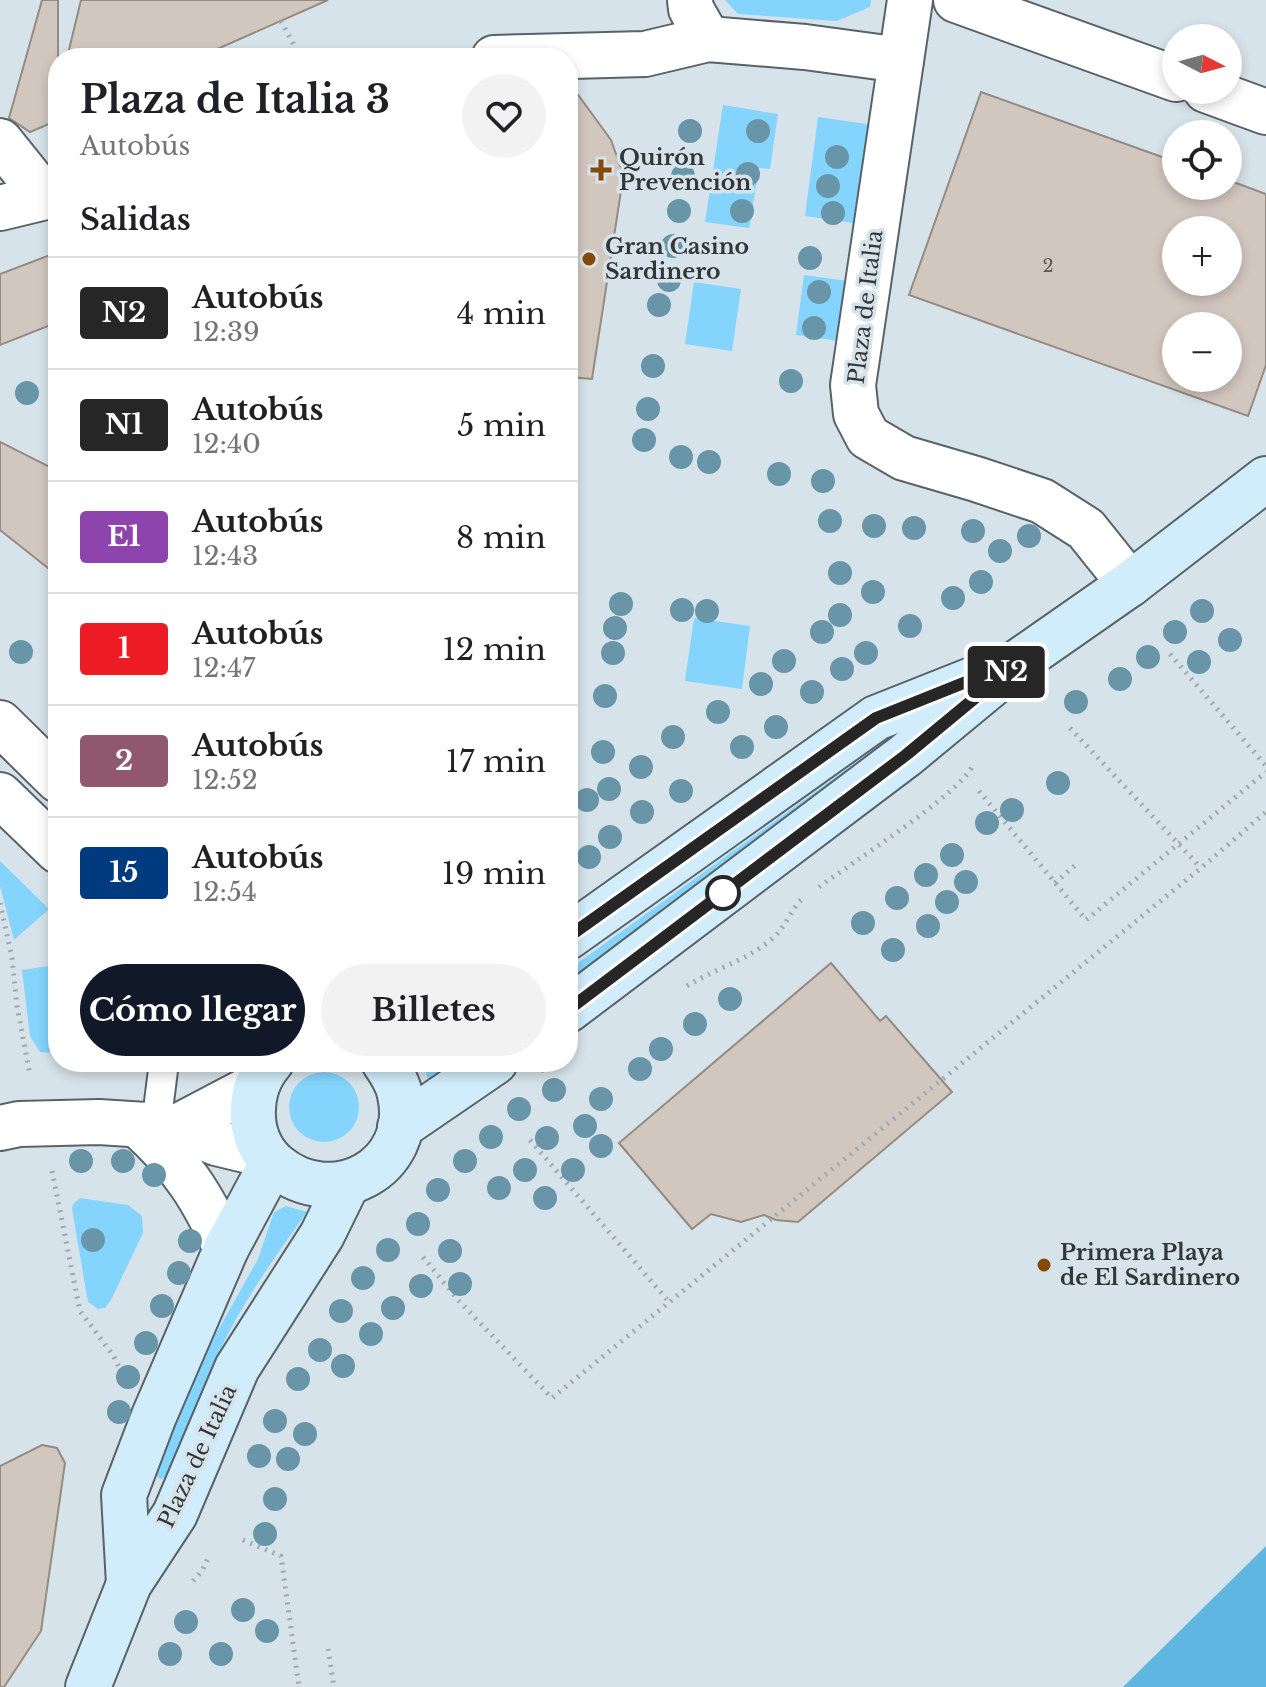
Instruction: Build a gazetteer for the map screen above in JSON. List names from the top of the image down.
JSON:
{
  "streets": {
    "main road": ["Plaza de Italia"]
  },
  "places": {
    "health": ["Quirón Prevención"],
    "other": ["Gran Casino Sardinero", "Primera Playa de El Sardinero"]
  },
  "lines": ["bus line N2"],
  "house_numbers": ["2"],
  "north": "right",
  "page": {
    "on_map": "N2",
    "map_buttons": ["+", "−"],
    "heading": [
      ["Plaza de Italia 3", "Autobús"],
      "Salidas"
    ],
    "list": [
      {
        "mark": "N2",
        "name": "Autobús",
        "note": "12:39",
        "value": "4 min"
      },
      {
        "mark": "N1",
        "name": "Autobús",
        "note": "12:40",
        "value": "5 min"
      },
      {
        "mark": "E1",
        "name": "Autobús",
        "note": "12:43",
        "value": "8 min"
      },
      {
        "mark": "1",
        "name": "Autobús",
        "note": "12:47",
        "value": "12 min"
      },
      {
        "mark": "2",
        "name": "Autobús",
        "note": "12:52",
        "value": "17 min"
      },
      {
        "mark": "15",
        "name": "Autobús",
        "note": "12:54",
        "value": "19 min"
      }
    ],
    "buttons": ["Cómo llegar", "Billetes"]
  }
}
